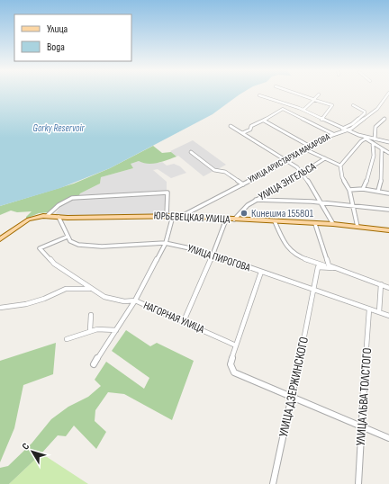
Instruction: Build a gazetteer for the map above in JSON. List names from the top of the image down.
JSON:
{
  "streets": {
    "main road": ["ЮРЬЕВЕЦКАЯ УЛИЦА"],
    "street": [
      "УЛИЦА АРИСТАРХА МАКАРОВА",
      "УЛИЦА ЭНГЕЛЬСА",
      "УЛИЦА ПИРОГОВА",
      "НАГОРНАЯ УЛИЦА",
      "УЛИЦА ДЗЕРЖИНСКОГО",
      "УЛИЦА ЛЬВА ТОЛСТОГО"
    ]
  },
  "crossings": [
    ["УЛИЦА АРИСТАРХА МАКАРОВА", "ЮРЬЕВЕЦКАЯ УЛИЦА"],
    ["УЛИЦА ЭНГЕЛЬСА", "ЮРЬЕВЕЦКАЯ УЛИЦА"],
    ["УЛИЦА ПИРОГОВА", "НАГОРНАЯ УЛИЦА"],
    ["УЛИЦА ПИРОГОВА", "УЛИЦА ДЗЕРЖИНСКОГО"],
    ["УЛИЦА ПИРОГОВА", "УЛИЦА ЛЬВА ТОЛСТОГО"]
  ],
  "water": ["Gorky Reservoir"],
  "places": ["Кинешма 155801"],
  "legend": ["Улица", "Вода"],
  "north": "top left"
}
